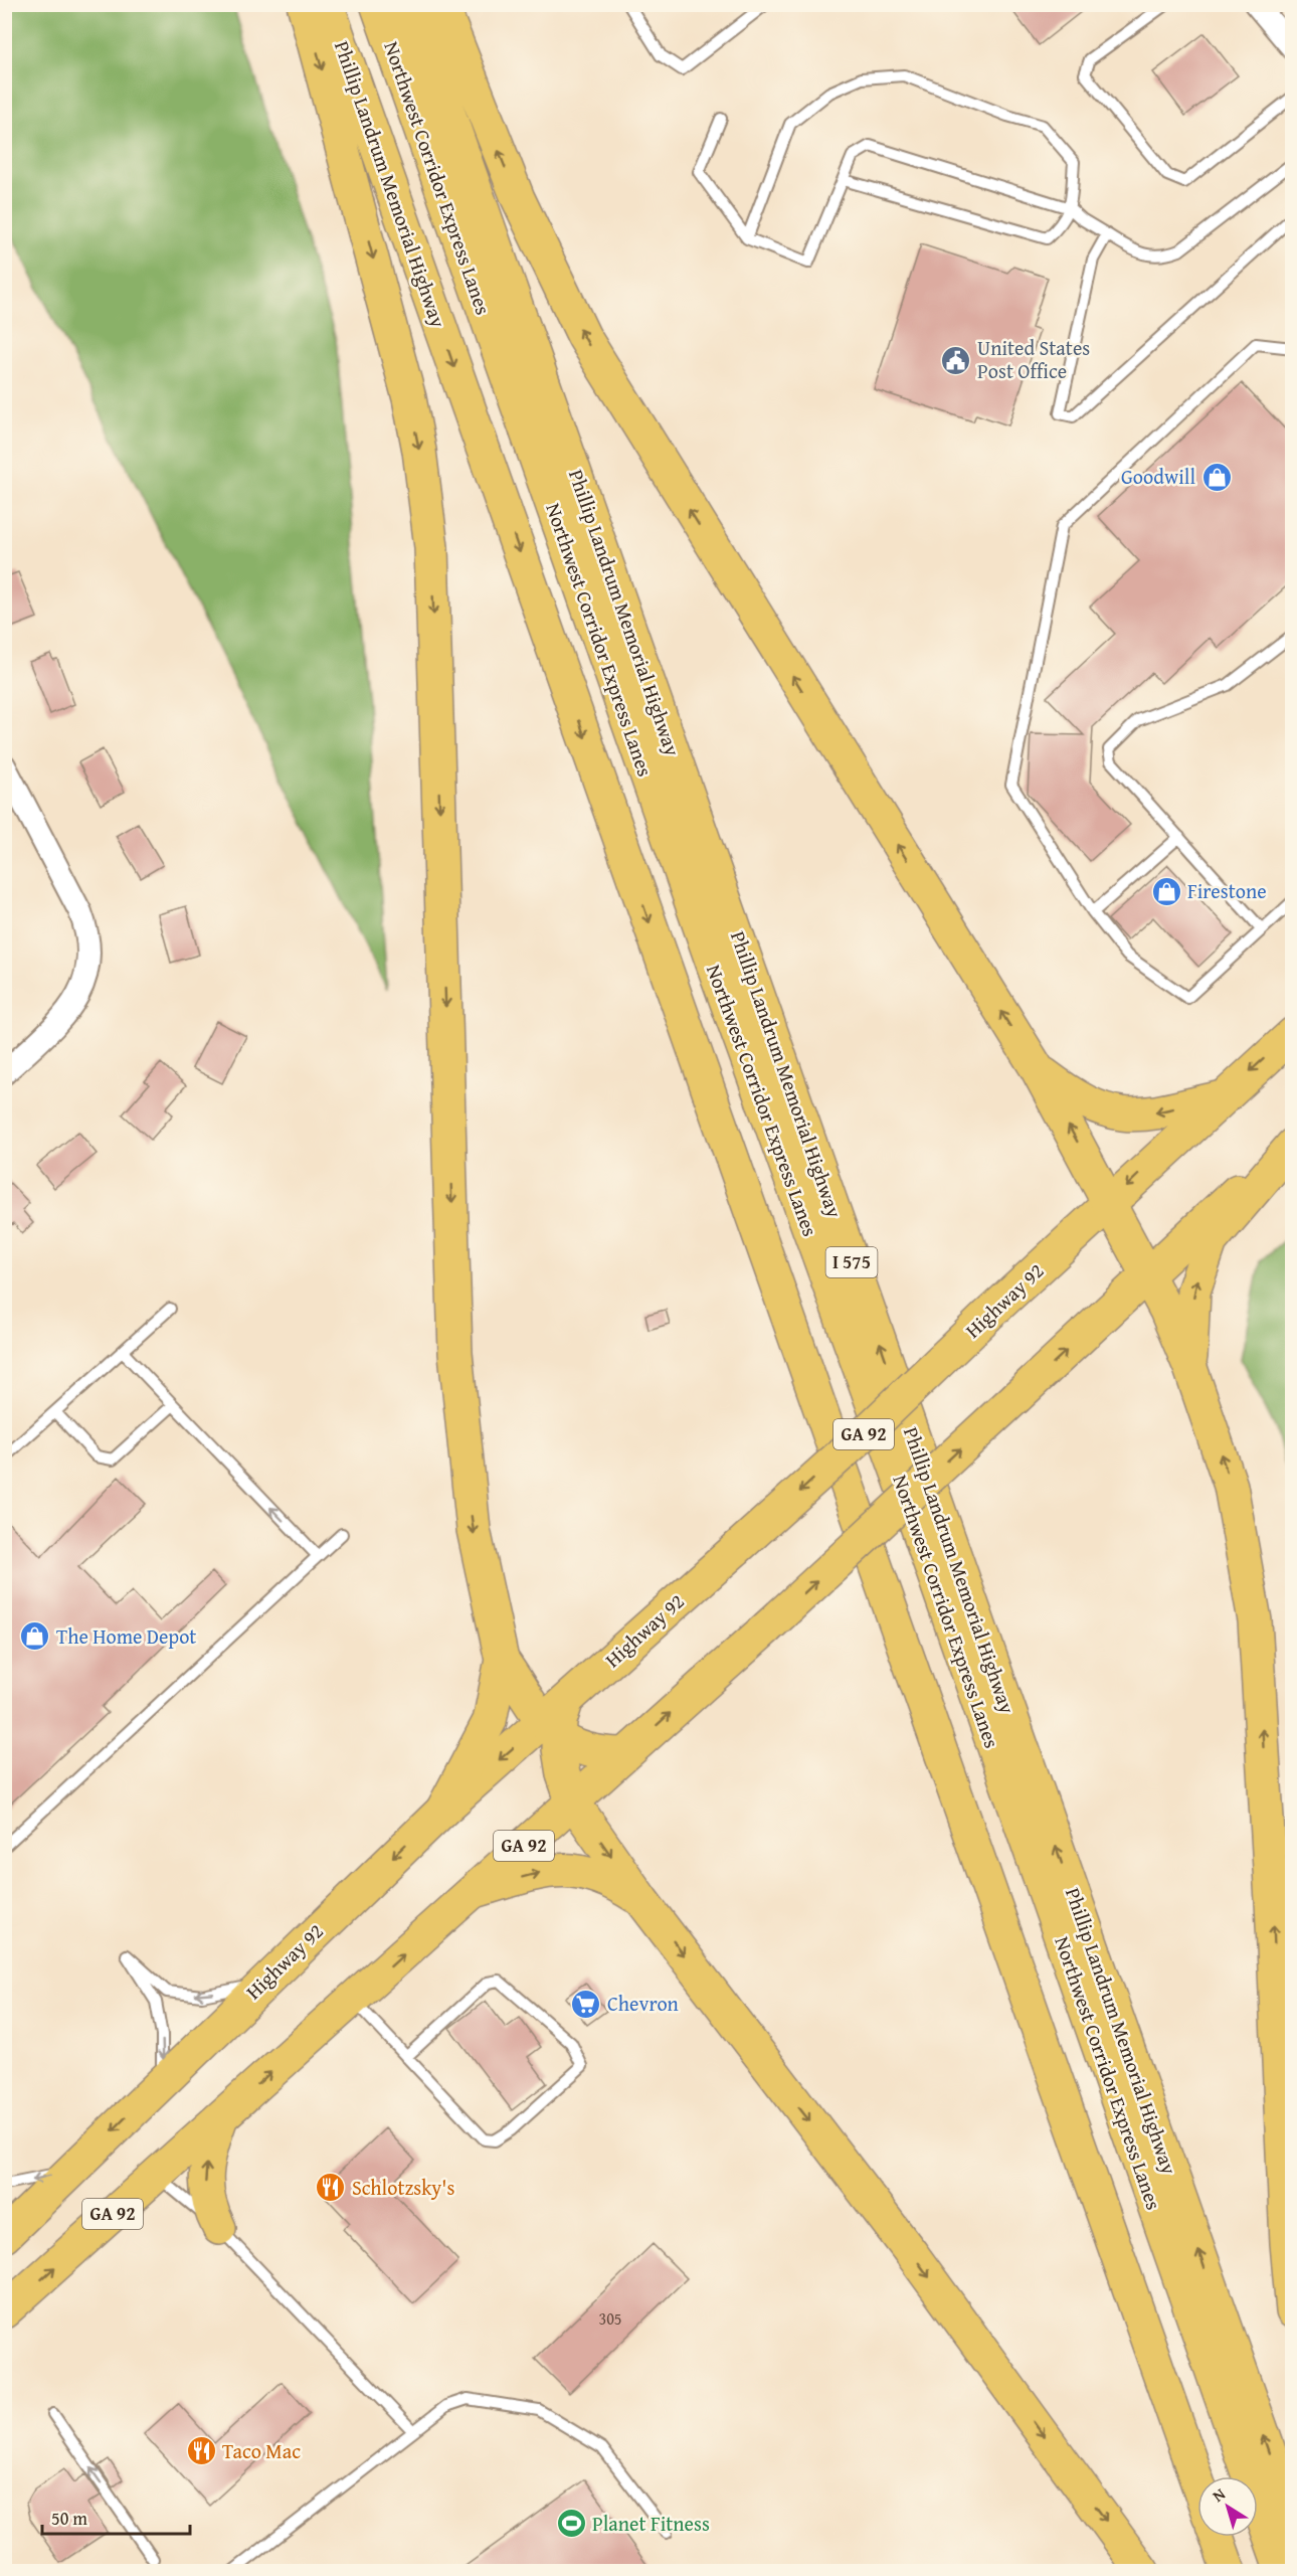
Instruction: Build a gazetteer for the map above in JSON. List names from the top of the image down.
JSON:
{
  "streets": {
    "main road": [
      "Northwest Corridor Express Lanes",
      "Phillip Landrum Memorial Highway",
      "I 575",
      "Highway 92",
      "GA 92"
    ]
  },
  "places": {
    "public building": ["United States Post Office"],
    "shop": ["Goodwill", "Firestone", "The Home Depot"],
    "supermarket": ["Chevron"],
    "restaurant": ["Schlotzsky's", "Taco Mac"],
    "sports": ["Planet Fitness"]
  },
  "house_numbers": ["305"],
  "scale_bar": "50 m",
  "north": "top left"
}
